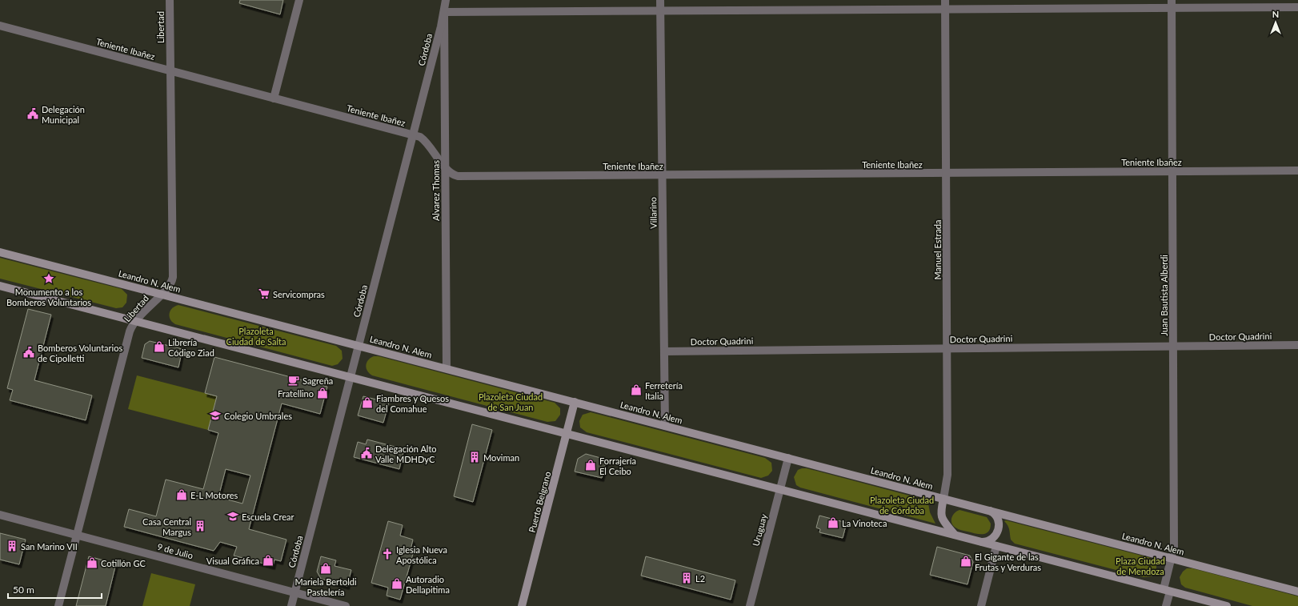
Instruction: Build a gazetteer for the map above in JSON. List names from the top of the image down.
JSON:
{
  "streets": {
    "main road": ["Leandro N. Alem", "Puerto Belgrano"],
    "street": [
      "Libertad",
      "Teniente Ibañez",
      "Córdoba",
      "Alvarez Thomas",
      "Villarino",
      "Manuel Estrada",
      "Juan Bautista Alberdi",
      "Doctor Quadrini",
      "Uruguay",
      "9 de Julio"
    ]
  },
  "crossings": [
    ["Libertad", "Teniente Ibañez"],
    ["Libertad", "Leandro N. Alem"],
    ["Libertad", "9 de Julio"],
    ["Teniente Ibañez", "Córdoba"],
    ["Teniente Ibañez", "Alvarez Thomas"],
    ["Teniente Ibañez", "Villarino"],
    ["Teniente Ibañez", "Manuel Estrada"],
    ["Teniente Ibañez", "Juan Bautista Alberdi"],
    ["Córdoba", "Alvarez Thomas"],
    ["Córdoba", "Leandro N. Alem"],
    ["Córdoba", "9 de Julio"],
    ["Alvarez Thomas", "Leandro N. Alem"],
    ["Villarino", "Leandro N. Alem"],
    ["Villarino", "Doctor Quadrini"],
    ["Manuel Estrada", "Leandro N. Alem"],
    ["Manuel Estrada", "Doctor Quadrini"],
    ["Leandro N. Alem", "Juan Bautista Alberdi"],
    ["Leandro N. Alem", "Puerto Belgrano"],
    ["Leandro N. Alem", "Uruguay"],
    ["Juan Bautista Alberdi", "Doctor Quadrini"]
  ],
  "parks": [
    "Plazoleta Ciudad de Salta",
    "Plazoleta Ciudad de San Juan",
    "Plazoleta Ciudad de Córdoba",
    "Plaza Ciudad de Mendoza"
  ],
  "places": {
    "public building": ["Delegación Municipal", "Bomberos Voluntarios de Cipolletti", "Delegación Alto Valle MDHDyC"],
    "place": ["Monumento a los Bomberos Voluntarios"],
    "supermarket": ["Servicompras"],
    "shop": [
      "Librería Código Ziad",
      "Ferretería Italia",
      "Fratellino",
      "Fiambres y Quesos del Comahue",
      "Forrajería El Ceibo",
      "E-L Motores",
      "La Vinoteca",
      "Visual Gráfica",
      "El Gigante de las Frutas y Verduras",
      "Cotillón GC",
      "Mariela Bertoldi Pastelería",
      "Autoradio Dellapitima"
    ],
    "cafe": ["Sagreña"],
    "school or university": ["Colegio Umbrales", "Escuela Crear"],
    "building": [
      "Moviman",
      "Casa Central Margus",
      "San Marino VII",
      "L2"
    ],
    "church": ["Iglesia Nueva Apostólica"]
  },
  "scale_bar": "50 m",
  "north": "top"
}
